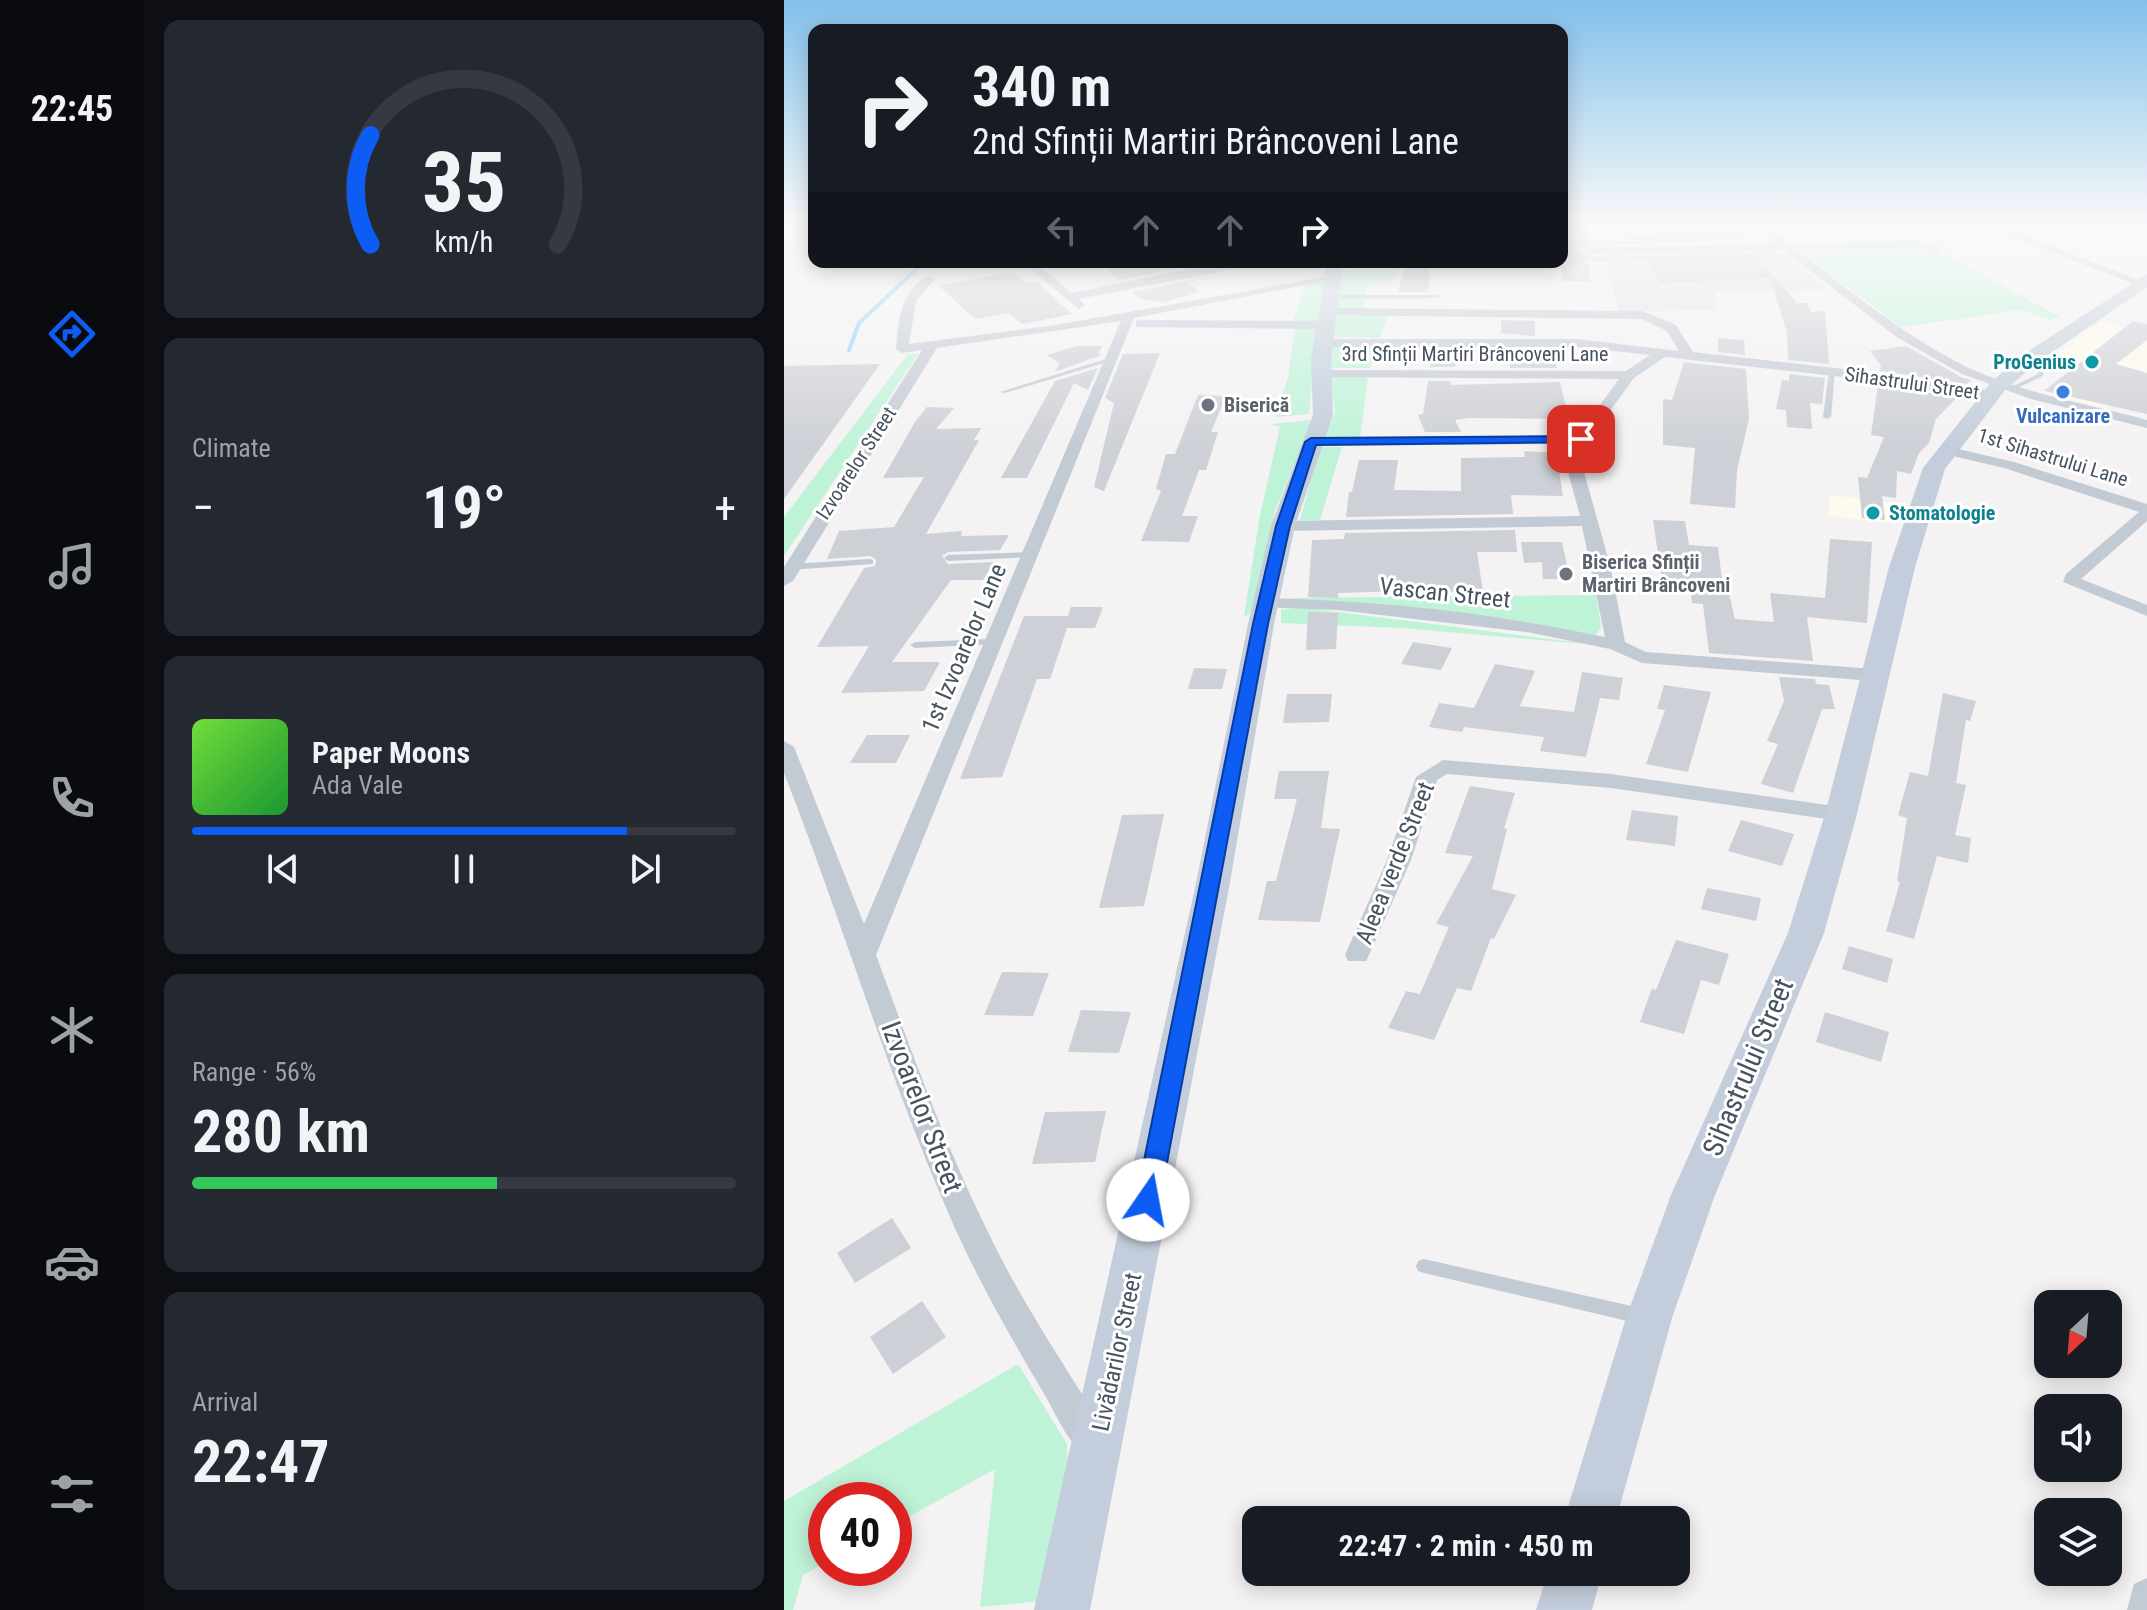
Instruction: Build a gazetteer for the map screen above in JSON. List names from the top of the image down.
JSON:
{
  "streets": {
    "street": [
      "3rd Sfinții Martiri Brâncoveni Lane",
      "Sihastrului Street",
      "1st Sihastrului Lane",
      "Izvoarelor Street",
      "Vascan Street",
      "1st Izvoarelor Lane",
      "Aleea verde Street",
      "Livădarilor Street"
    ]
  },
  "crossings": [
    ["3rd Sfinții Martiri Brâncoveni Lane", "Livădarilor Street"],
    ["Sihastrului Street", "1st Sihastrului Lane"],
    ["Sihastrului Street", "Aleea verde Street"],
    ["Izvoarelor Street", "1st Izvoarelor Lane"],
    ["Izvoarelor Street", "Livădarilor Street"],
    ["Vascan Street", "Livădarilor Street"]
  ],
  "places": [
    "ProGenius",
    "Vulcanizare",
    "Biserică",
    "Stomatologie",
    "Biserica Sfinții Martiri Brâncoveni"
  ],
  "north": "bottom left",
  "page": {
    "tabs": "22:45",
    "turn": ["340 m", "2nd Sfinții Martiri Brâncoveni Lane"],
    "tile": [
      "Climate",
      ["Range · 56%", "280 km"],
      ["Arrival", "22:47"]
    ],
    "heat": ["−", "19°", "+"],
    "song": ["Paper Moons", "Ada Vale"],
    "limit": "40",
    "trip": "22:47 · 2 min · 450 m",
    "gauge": ["35", "km/h"]
  }
}
